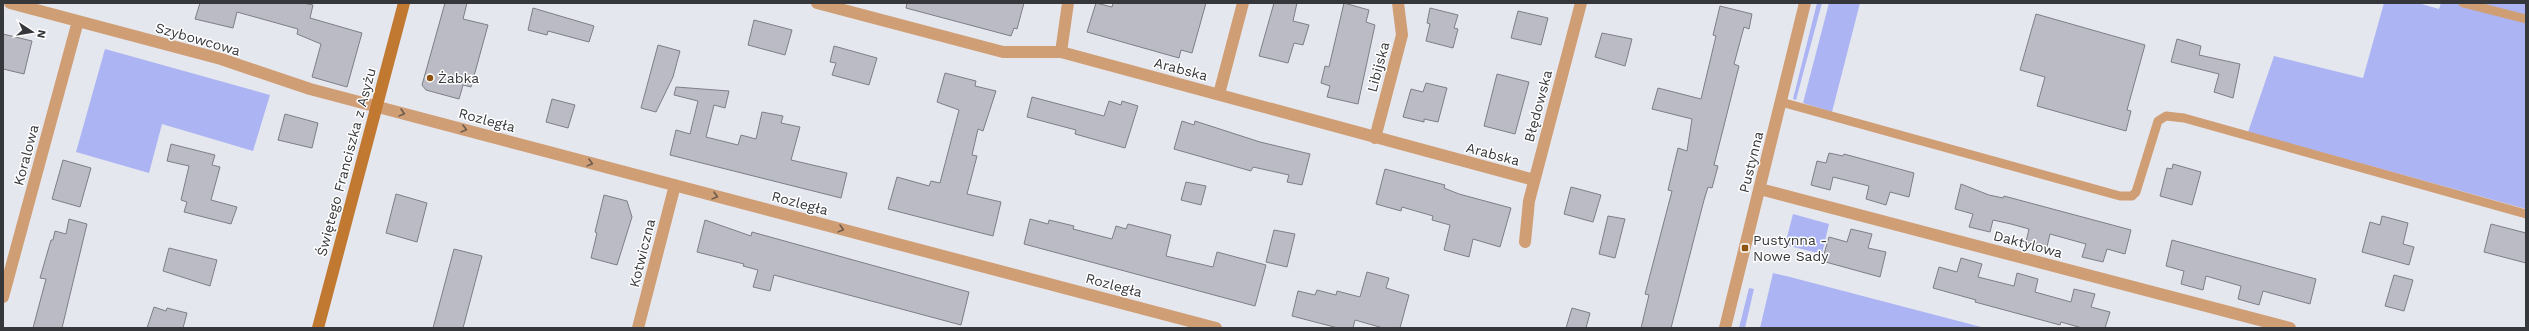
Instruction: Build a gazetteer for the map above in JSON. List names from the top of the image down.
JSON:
{
  "streets": {
    "street": [
      "Szybowcowa",
      "Libijska",
      "Arabska",
      "Błędowska",
      "Rozległa",
      "Koralowa",
      "Świętego Franciszka z Asyżu",
      "Pustynna",
      "Daktylowa",
      "Kotwiczna"
    ]
  },
  "crossings": [
    ["Szybowcowa", "Rozległa"],
    ["Szybowcowa", "Koralowa"],
    ["Szybowcowa", "Świętego Franciszka z Asyżu"],
    ["Libijska", "Arabska"],
    ["Arabska", "Błędowska"],
    ["Rozległa", "Świętego Franciszka z Asyżu"],
    ["Rozległa", "Kotwiczna"],
    ["Pustynna", "Daktylowa"]
  ],
  "one_way": ["Rozległa"],
  "places": {
    "other": ["Żabka"],
    "transit": ["Pustynna - Nowe Sady"]
  },
  "north": "right"
}
